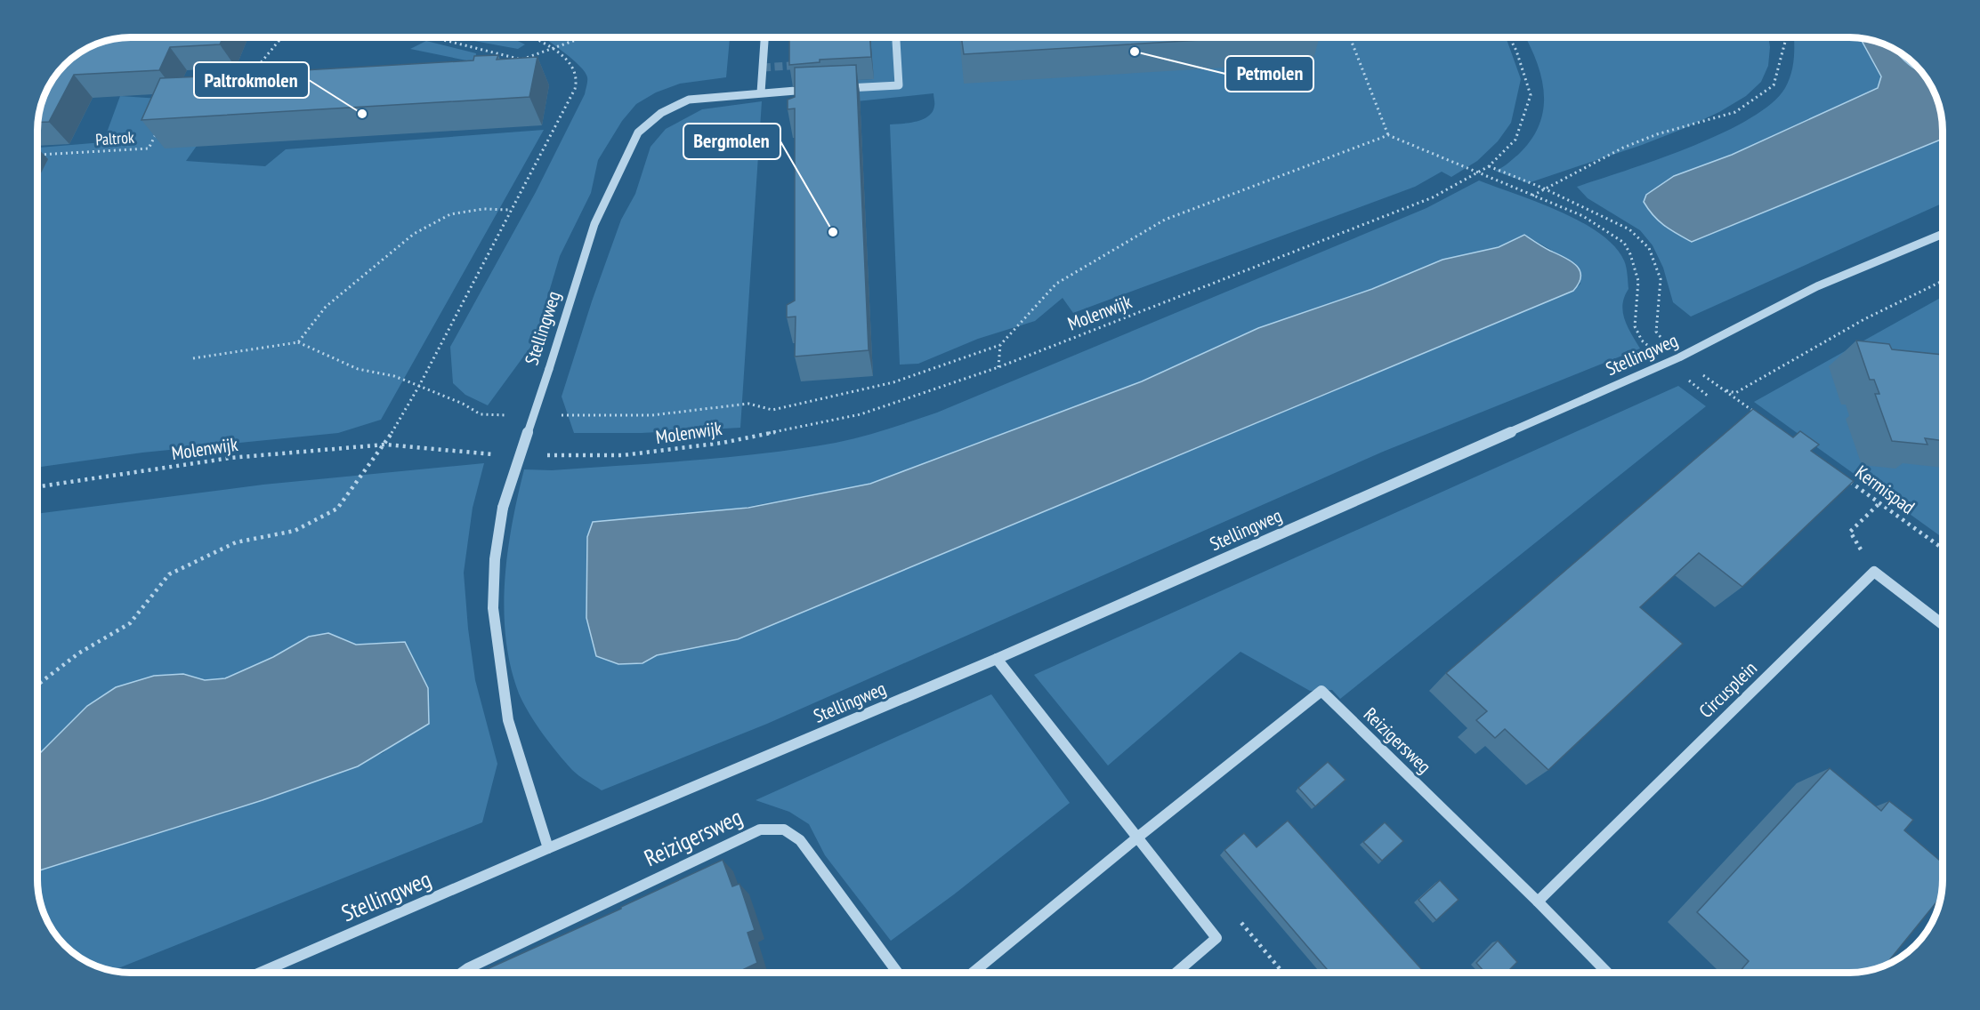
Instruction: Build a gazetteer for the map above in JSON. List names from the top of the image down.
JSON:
{
  "streets": {
    "street": ["Stellingweg", "Circusplein", "Reizigersweg"],
    "path": ["Paltrok", "Molenwijk", "Kermispad"]
  },
  "crossings": [
    ["Circusplein", "Reizigersweg"]
  ],
  "places": ["Petmolen", "Paltrokmolen", "Bergmolen"]
}
